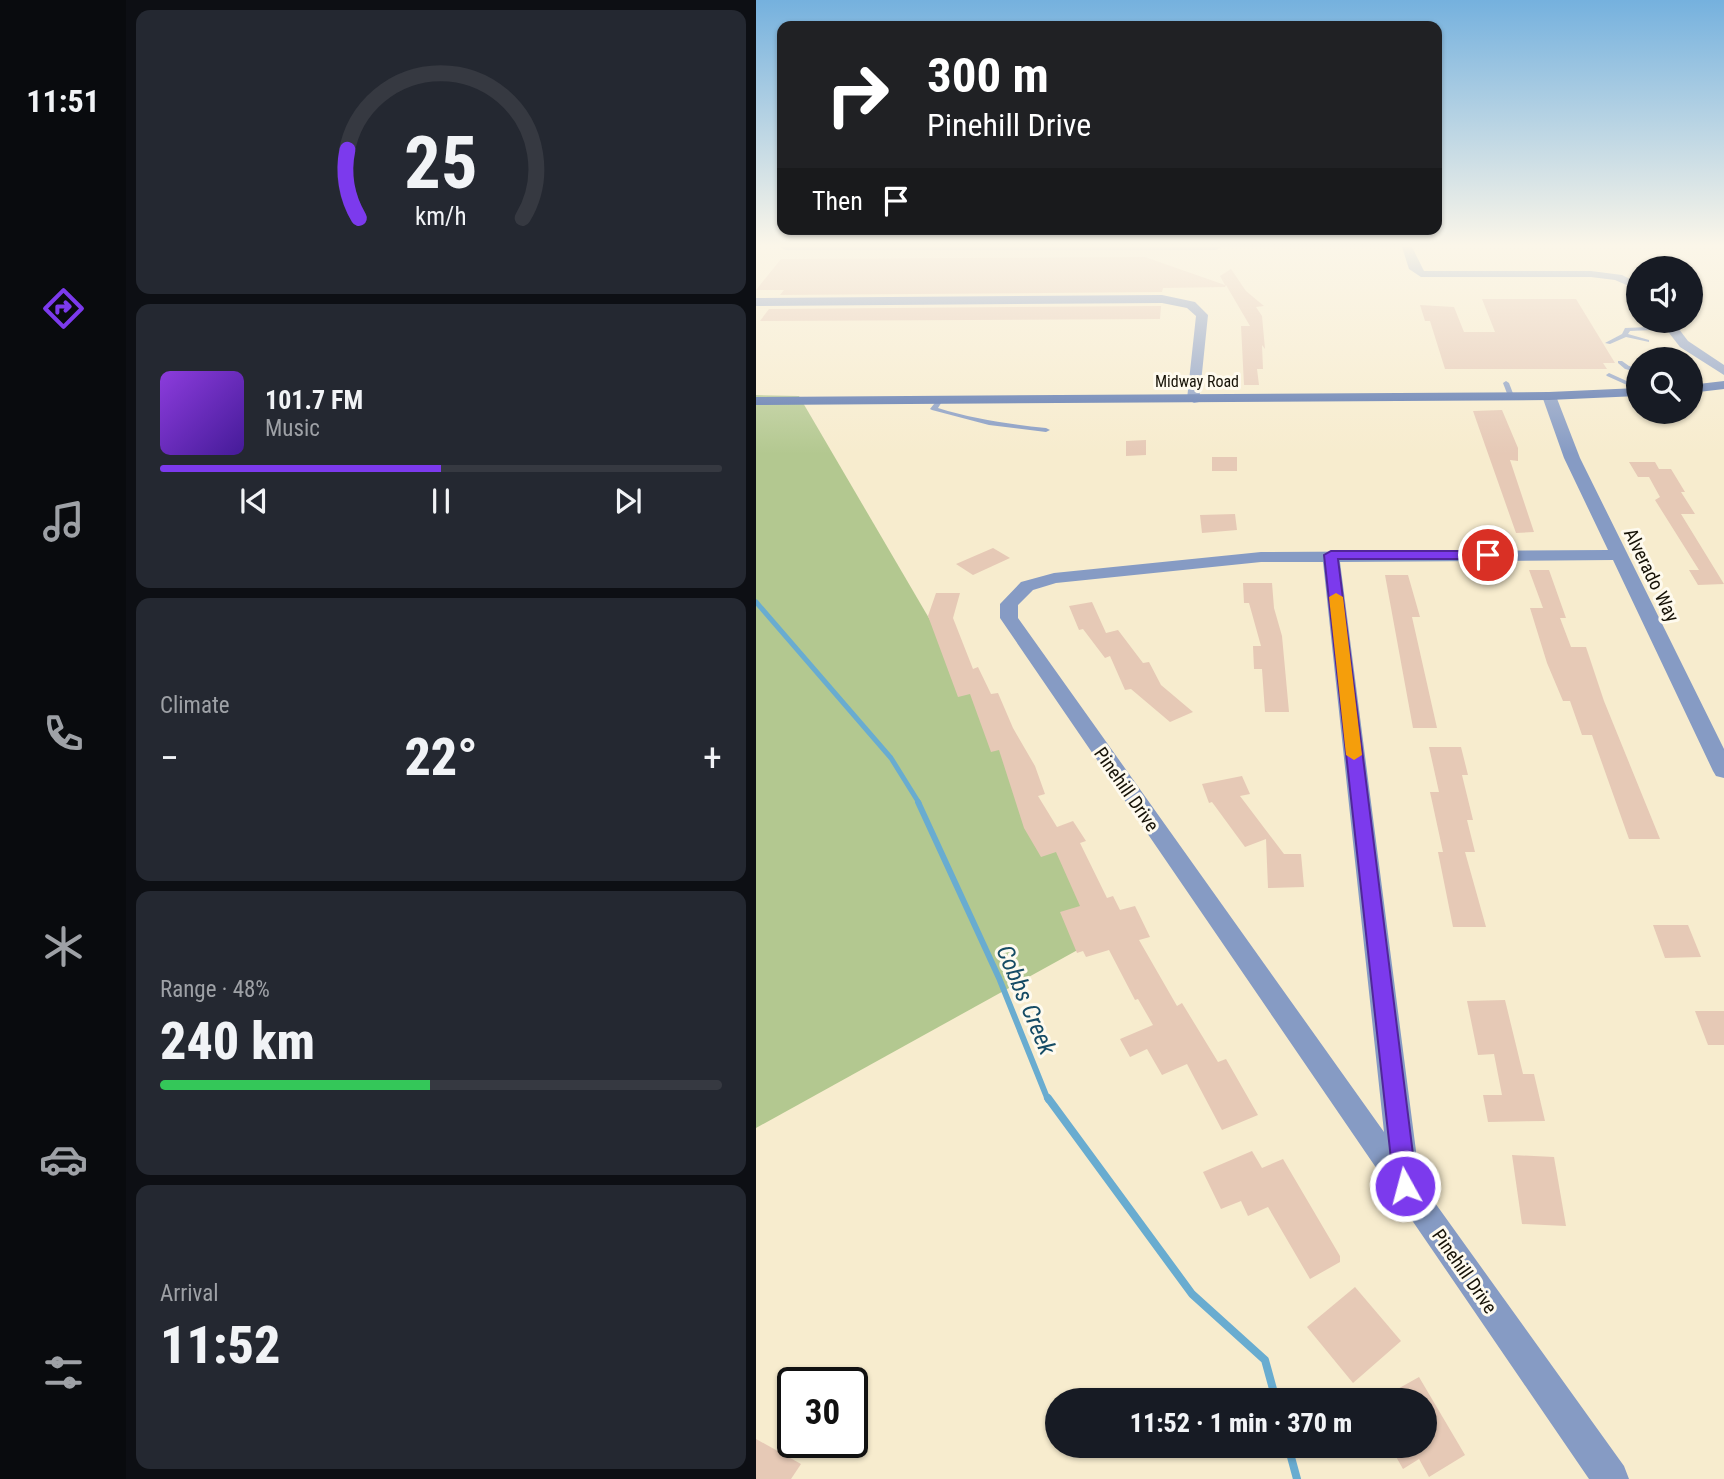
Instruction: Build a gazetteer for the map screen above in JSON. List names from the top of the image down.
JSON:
{
  "streets": {
    "street": ["Midway Road", "Alverado Way", "Pinehill Drive"]
  },
  "crossings": [
    ["Midway Road", "Alverado Way"],
    ["Alverado Way", "Pinehill Drive"]
  ],
  "water": ["Cobbs Creek"],
  "page": {
    "tabs": "11:51",
    "turn": ["300 m", "Pinehill Drive"],
    "then": "Then",
    "song": ["101.7 FM", "Music"],
    "tile": [
      "Climate",
      ["Range · 48%", "240 km"],
      ["Arrival", "11:52"]
    ],
    "heat": ["−", "22°", "+"],
    "limit": "30",
    "trip": "11:52 · 1 min · 370 m",
    "gauge": ["25", "km/h"]
  }
}
